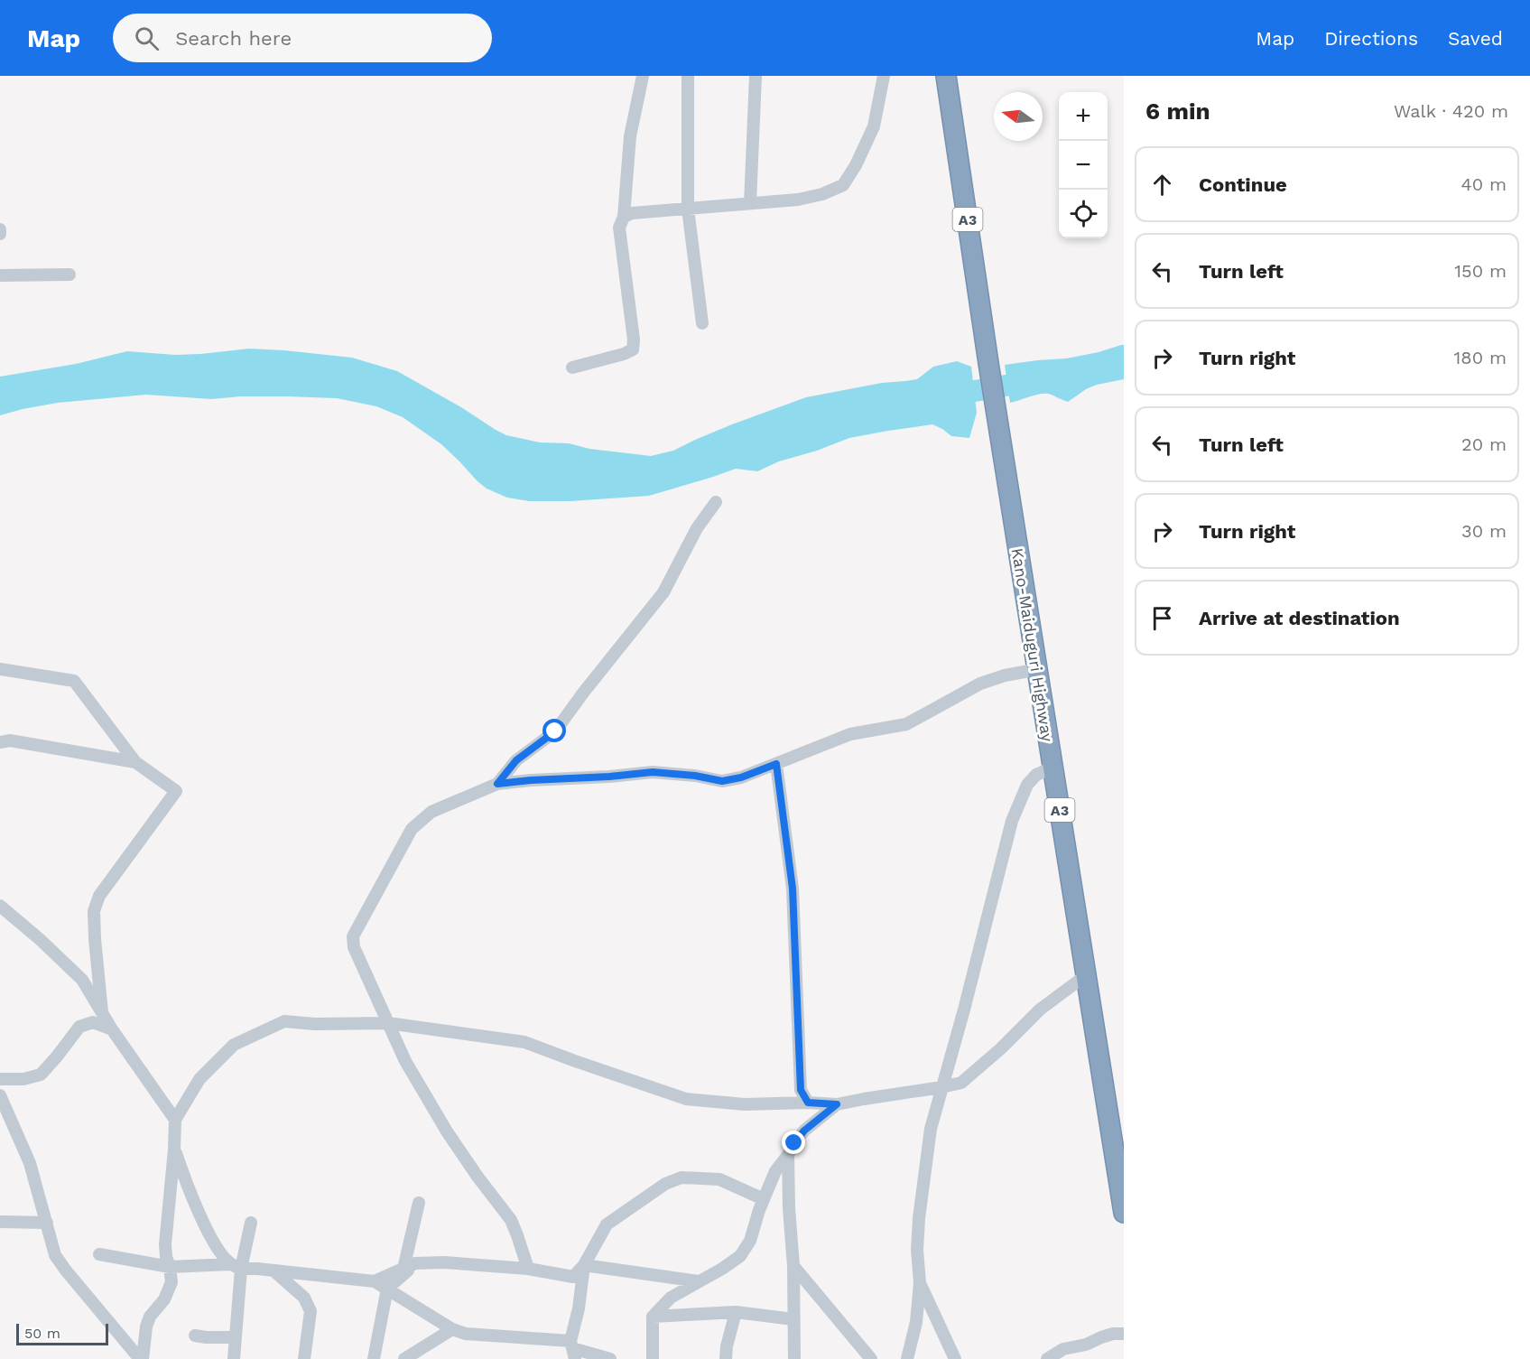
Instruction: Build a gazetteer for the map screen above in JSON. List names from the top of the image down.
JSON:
{
  "streets": {
    "highway": ["A3", "Kano-Maiduguri Highway"]
  },
  "scale_bar": "50 m",
  "north": "left",
  "page": {
    "header": "Map",
    "search": "Search here",
    "nav": ["Map", "Directions", "Saved"],
    "heading": ["6 min", "Walk · 420 m"],
    "map_buttons": ["+", "−"],
    "list": [
      ["Continue", "40 m"],
      ["Turn left", "150 m"],
      ["Turn right", "180 m"],
      ["Turn left", "20 m"],
      ["Turn right", "30 m"],
      "Arrive at destination"
    ],
    "scale": "50 m"
  }
}
